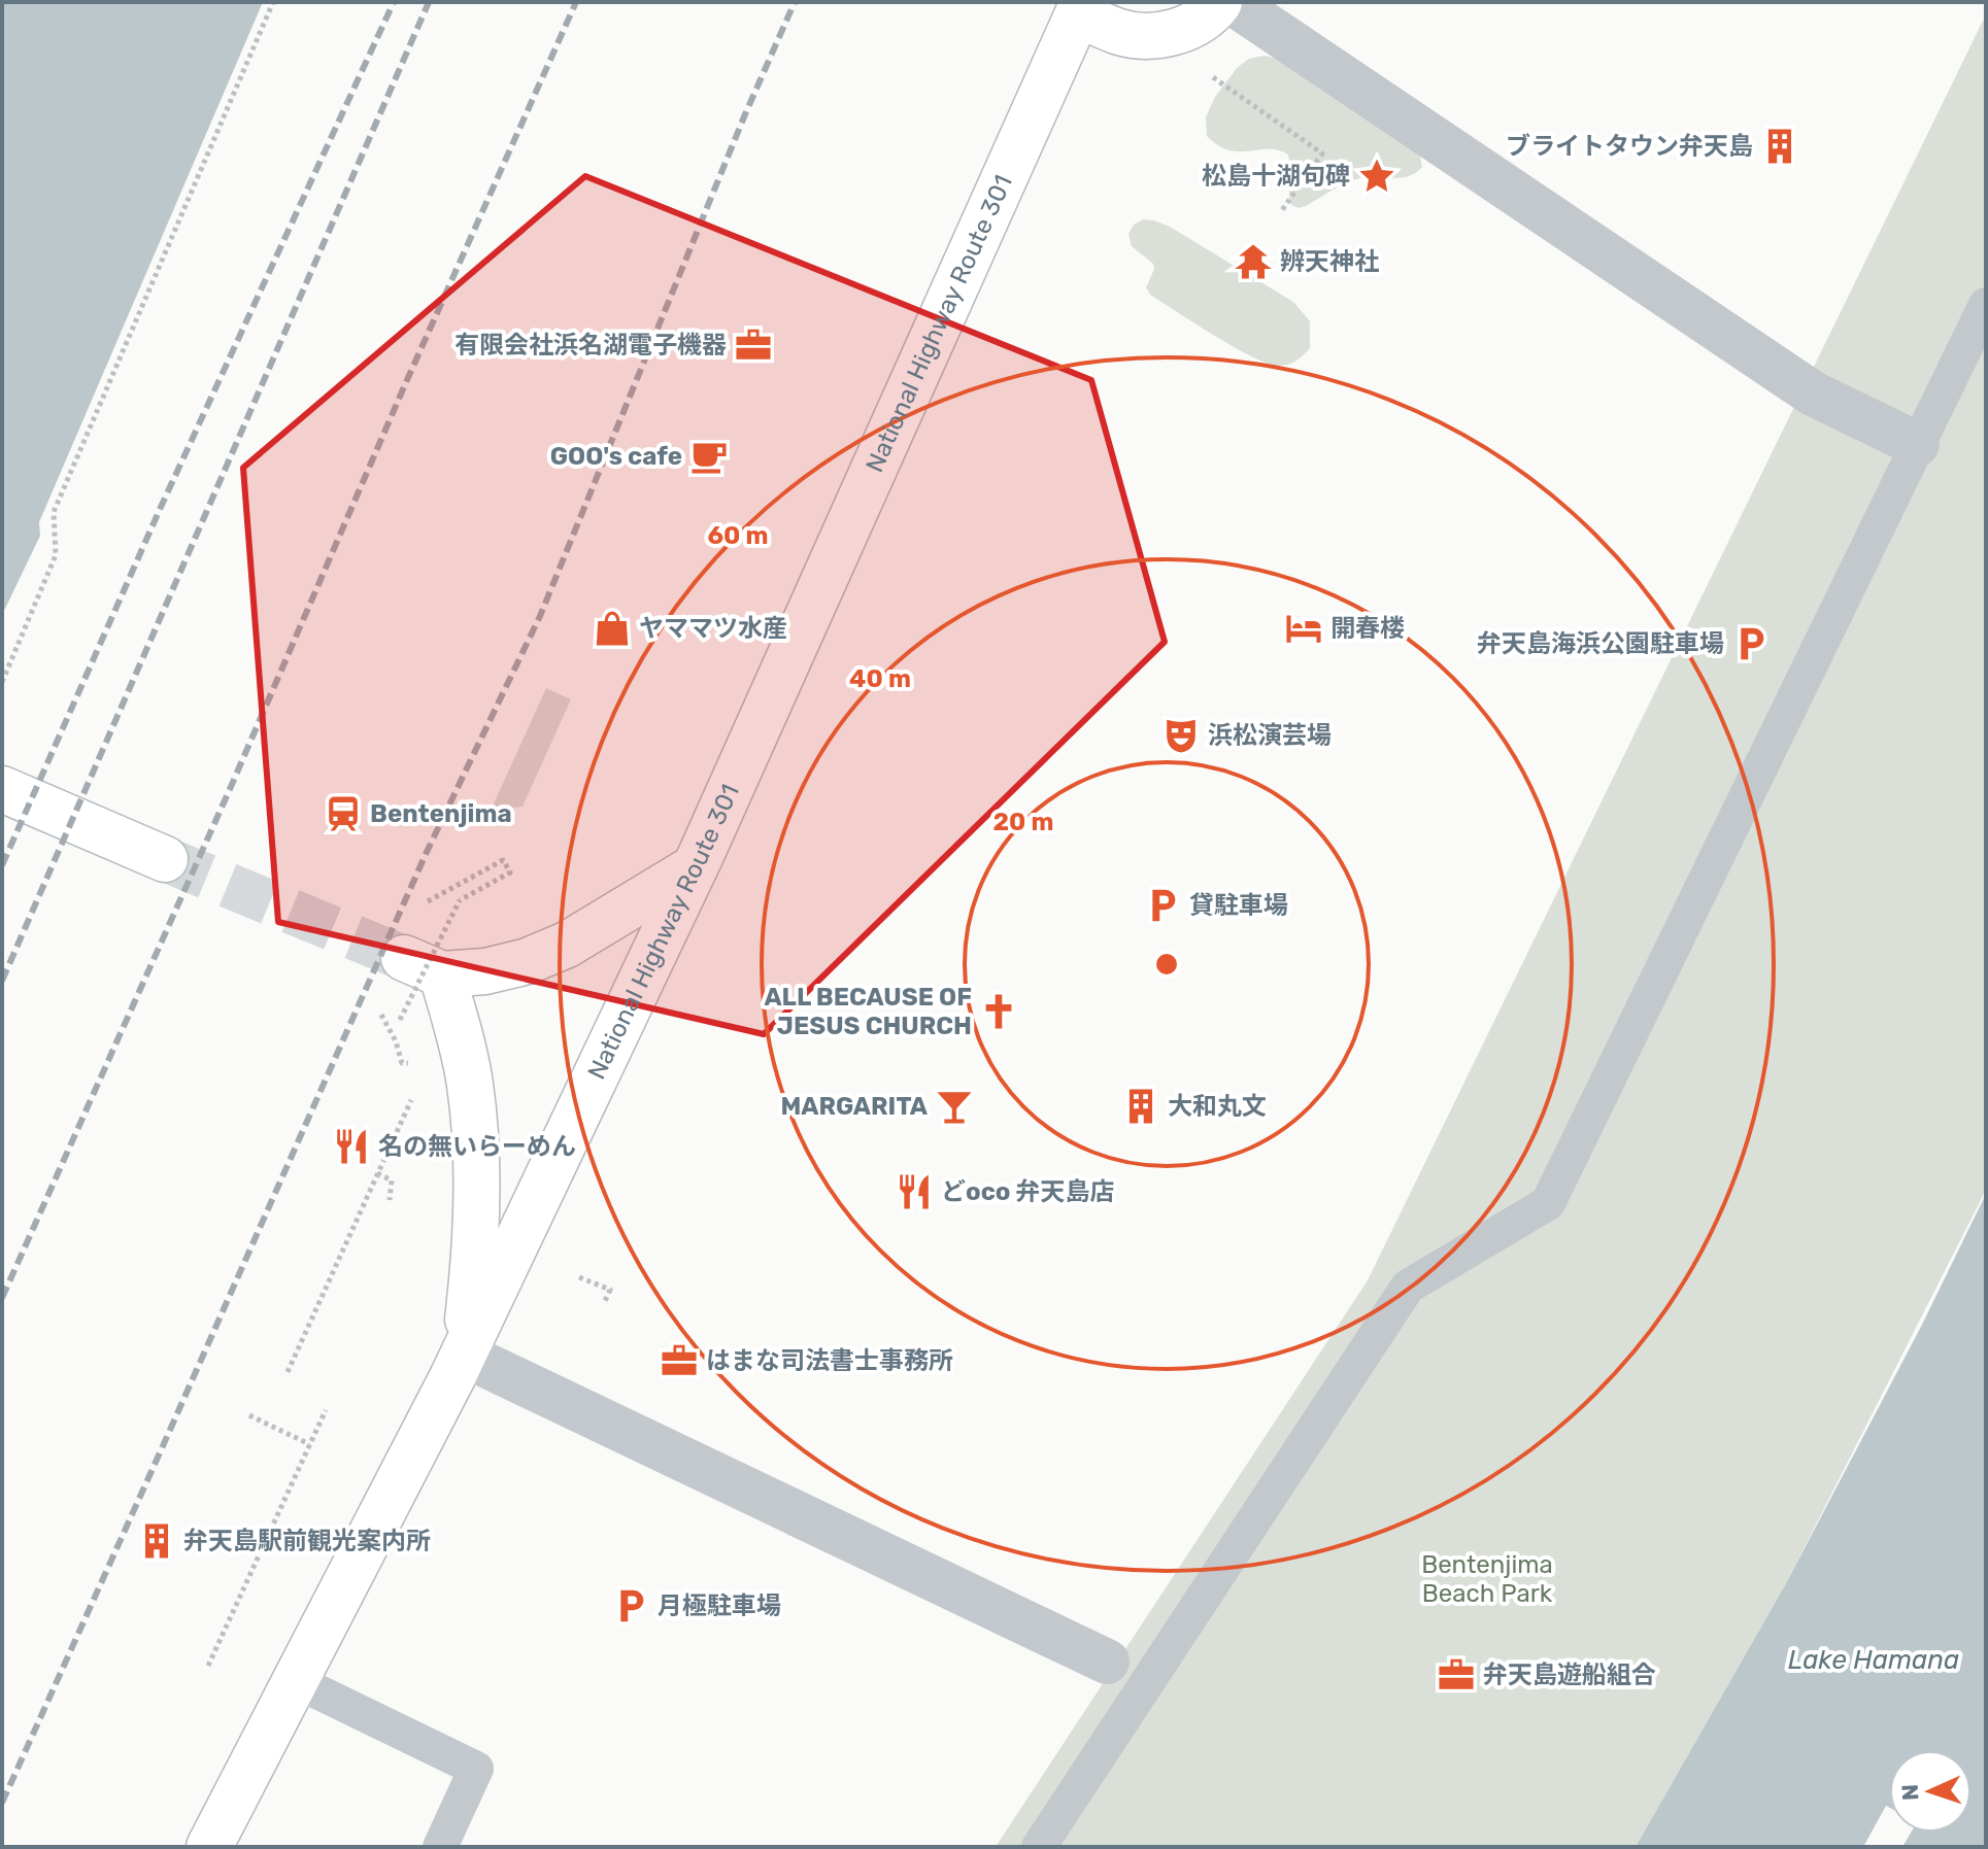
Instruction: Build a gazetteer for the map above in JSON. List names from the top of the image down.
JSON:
{
  "streets": {
    "main road": ["National Highway Route 301"]
  },
  "water": ["Lake Hamana"],
  "parks": ["Bentenjima Beach Park"],
  "places": {
    "building": ["ブライトタウン弁天島", "大和丸文", "弁天島駅前観光案内所"],
    "place": ["松島十湖句碑"],
    "temple": ["辨天神社"],
    "office": ["有限会社浜名湖電子機器", "はまな司法書士事務所", "弁天島遊船組合"],
    "cafe": ["GOO's cafe"],
    "shop": ["ヤママツ水産"],
    "hotel": ["開春楼"],
    "parking": ["弁天島海浜公園駐車場", "貸駐車場", "月極駐車場"],
    "theatre": ["浜松演芸場"],
    "station": ["Bentenjima"],
    "church": ["ALL BECAUSE OF JESUS CHURCH"],
    "bar": ["MARGARITA"],
    "restaurant": ["名の無いらーめん", "どoco 弁天島店"]
  },
  "north": "left",
  "rings": ["60 m", "40 m", "20 m"]
}
